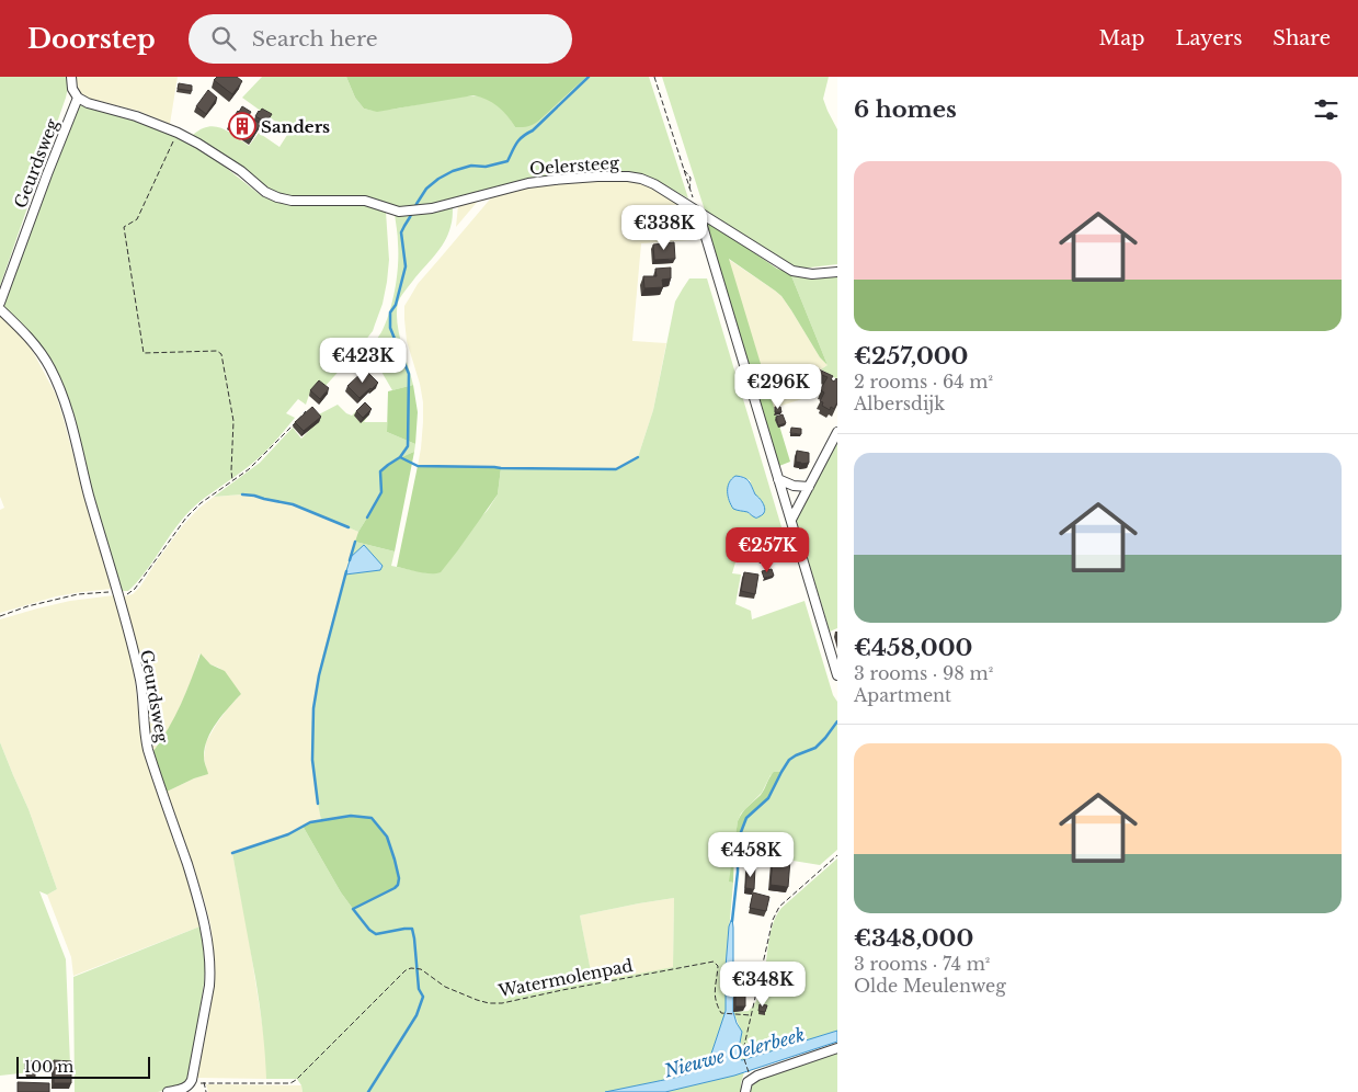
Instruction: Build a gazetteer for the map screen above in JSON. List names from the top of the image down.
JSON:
{
  "streets": {
    "street": ["Geurdsweg", "Oelersteeg"],
    "path": ["Watermolenpad"]
  },
  "crossings": [
    ["Geurdsweg", "Oelersteeg"],
    ["Geurdsweg", "Watermolenpad"]
  ],
  "water": ["Nieuwe Oelerbeek"],
  "places": {
    "building": ["Sanders"]
  },
  "scale_bar": "100 m",
  "page": {
    "header": "Doorstep",
    "search": "Search here",
    "nav": ["Map", "Layers", "Share"],
    "heading": "6 homes",
    "list": [
      {
        "name": "€257,000",
        "note": "2 rooms · 64 m² · Albersdijk"
      },
      {
        "name": "€458,000",
        "note": "3 rooms · 98 m² · Apartment"
      },
      {
        "name": "€348,000",
        "note": "3 rooms · 74 m² · Olde Meulenweg"
      }
    ],
    "price": [
      "€338K",
      "€423K",
      "€296K",
      "€257K",
      "€458K",
      "€348K"
    ],
    "scale": "100 m"
  }
}
